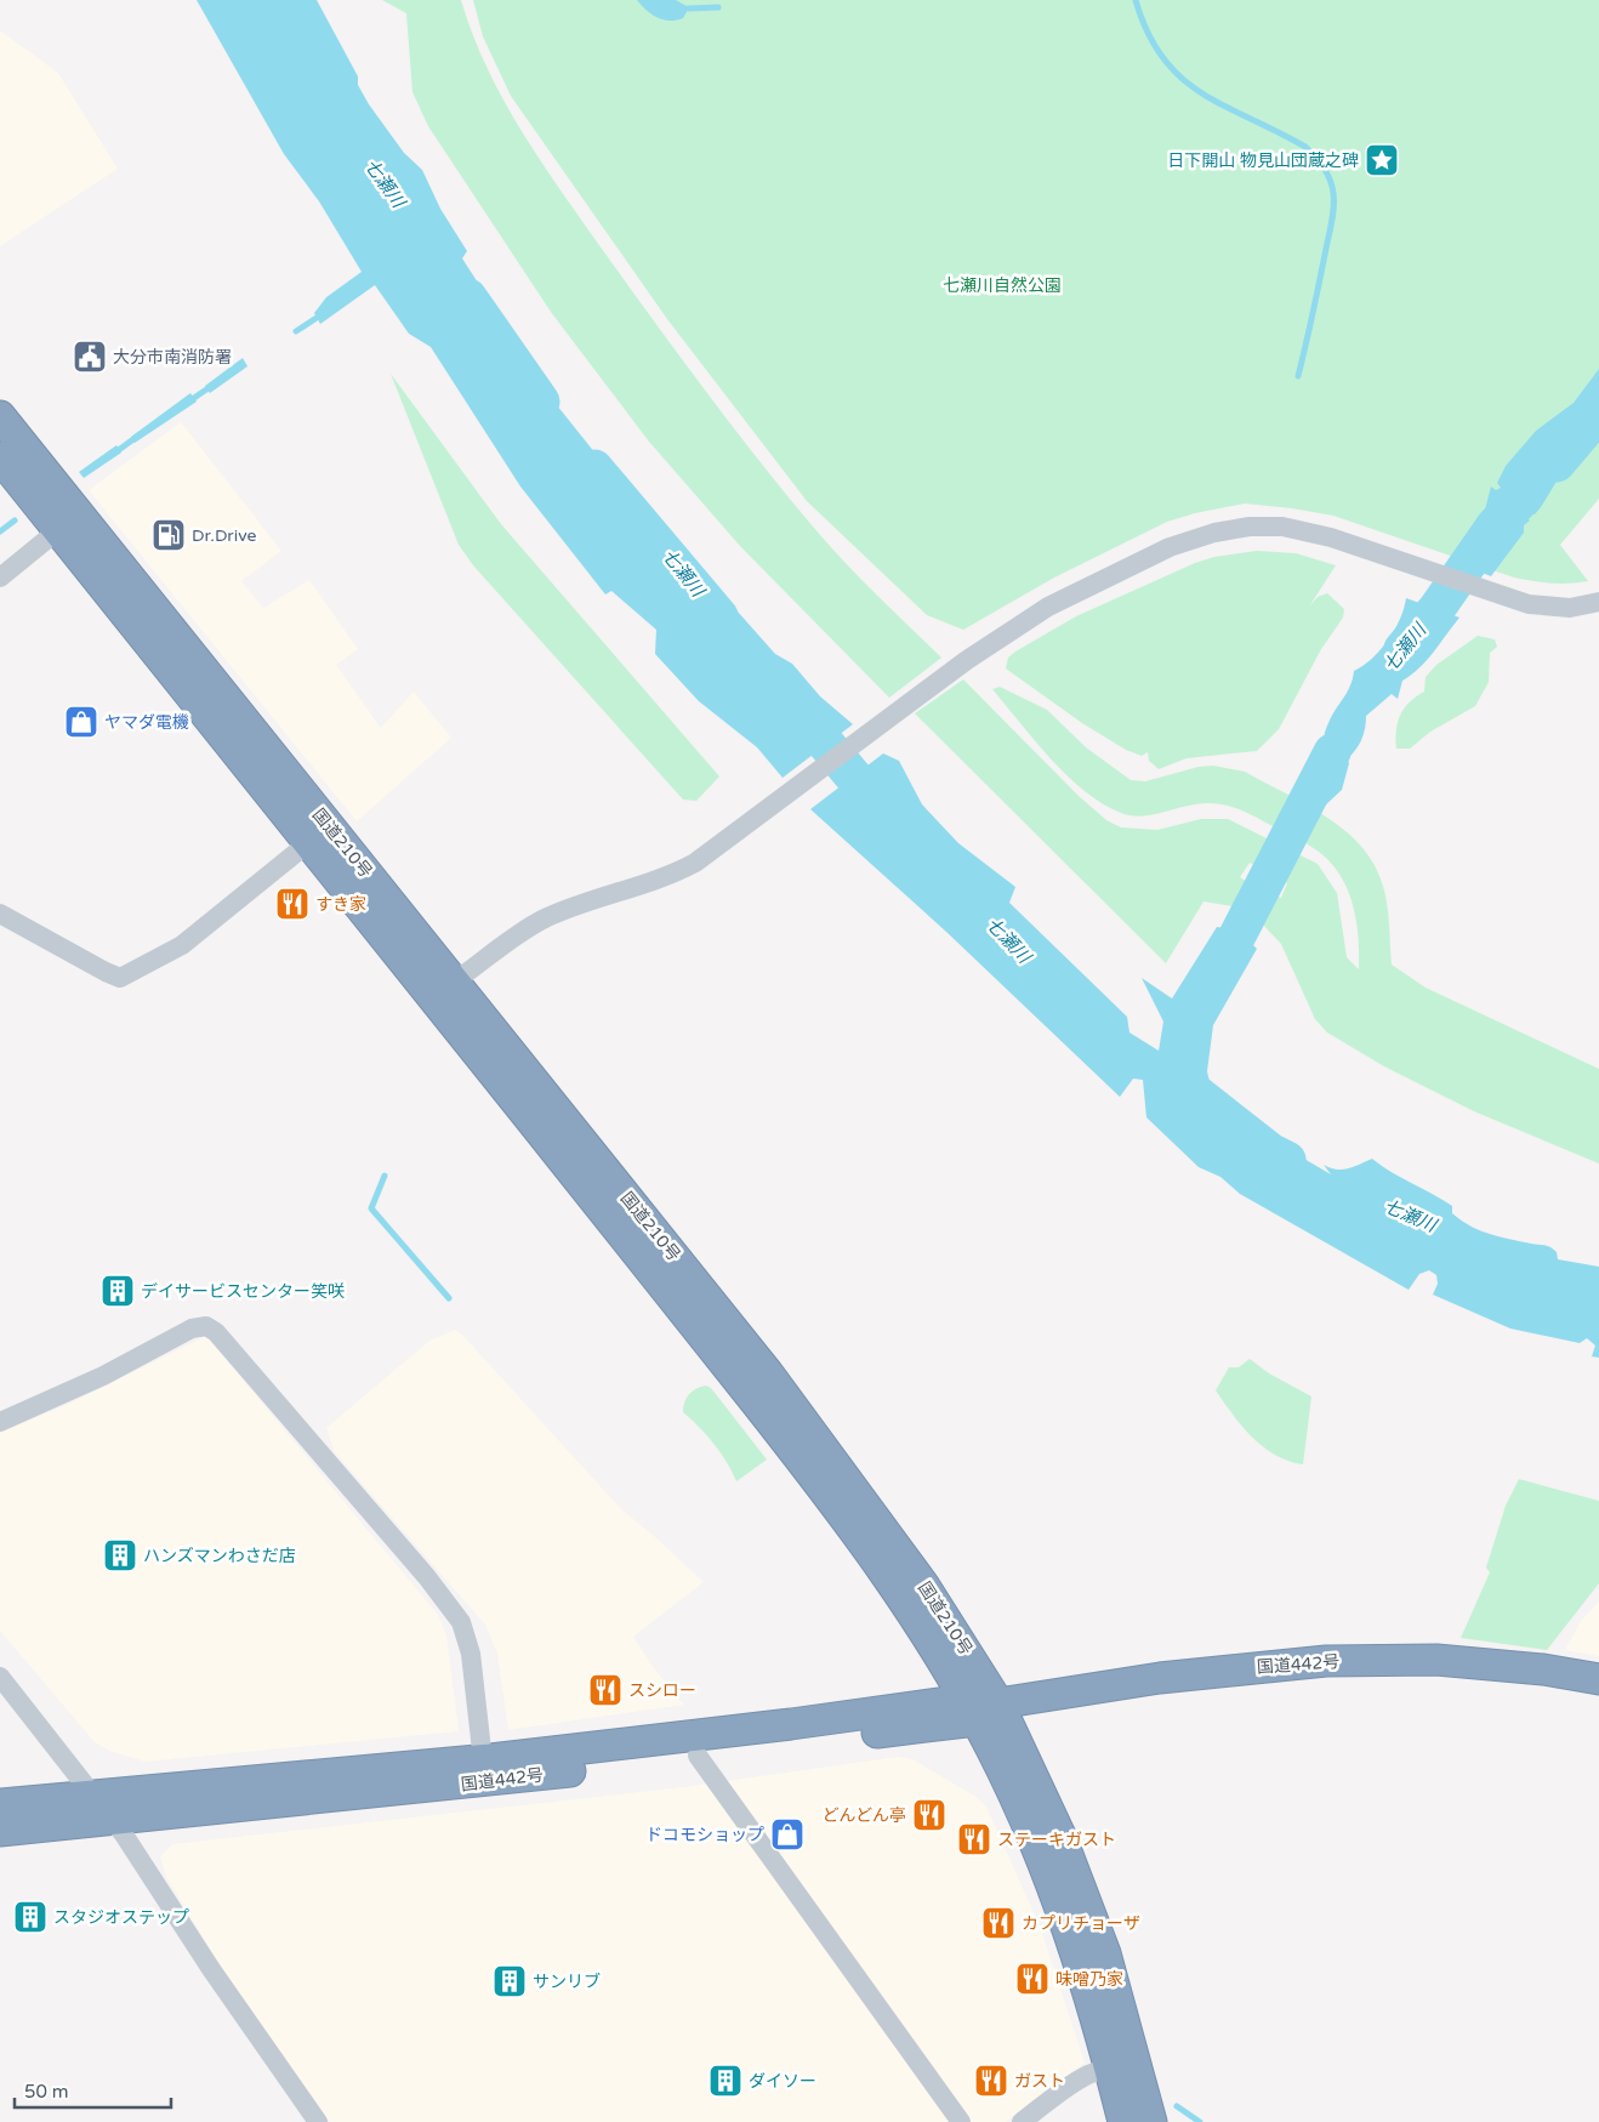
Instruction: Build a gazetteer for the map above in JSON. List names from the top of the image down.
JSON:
{
  "streets": {
    "highway": ["国道210号", "国道442号"]
  },
  "crossings": [
    ["国道210号", "国道442号"]
  ],
  "water": ["七瀬川"],
  "parks": ["七瀬川自然公園"],
  "places": {
    "place": ["日下開山 物見山団蔵之碑"],
    "public building": ["大分市南消防署"],
    "fuel station": ["Dr.Drive"],
    "shop": ["ヤマダ電機", "ドコモショップ"],
    "restaurant": [
      "すき家",
      "スシロー",
      "どんどん亭",
      "ステーキガスト",
      "カプリチョーザ",
      "味噌乃家",
      "ガスト"
    ],
    "building": [
      "デイサービスセンター笑咲",
      "ハンズマンわさだ店",
      "スタジオステップ",
      "サンリブ",
      "ダイソー"
    ]
  },
  "scale_bar": "50 m"
}
